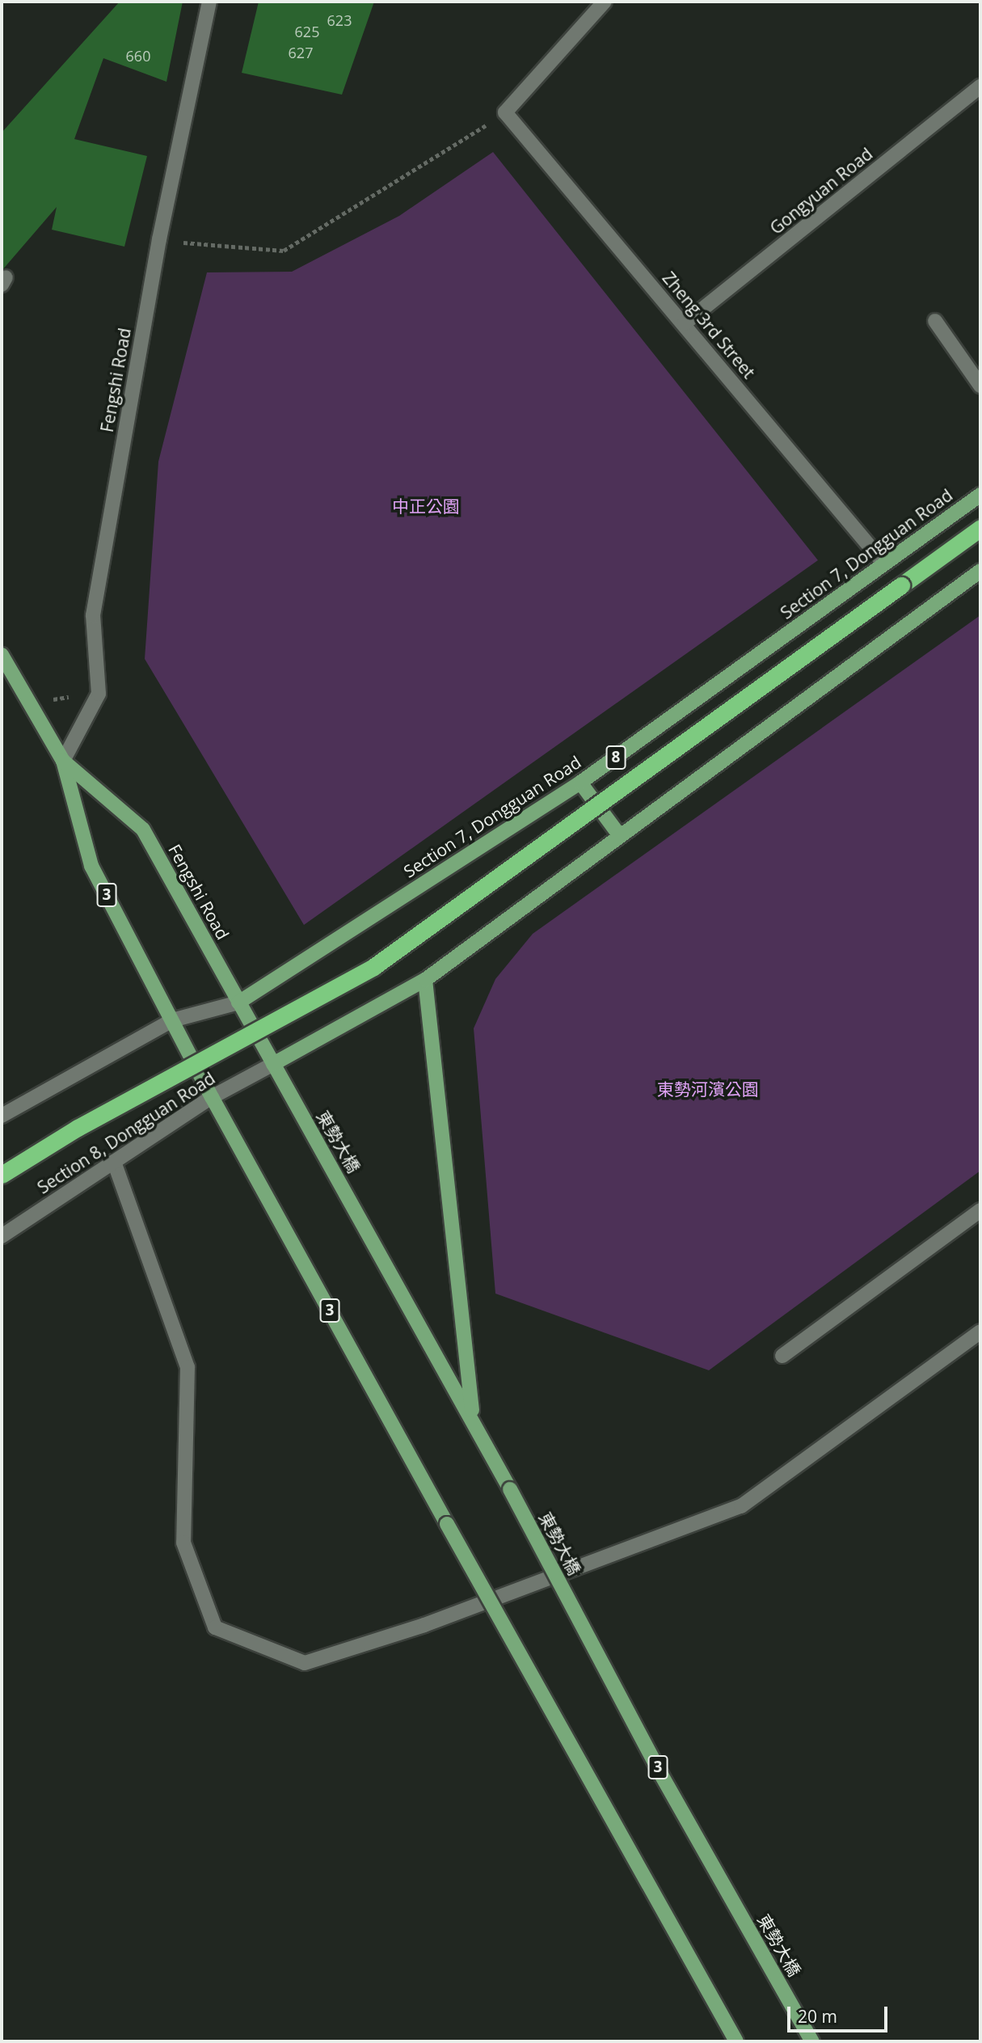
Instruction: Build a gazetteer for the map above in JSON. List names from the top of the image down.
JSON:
{
  "streets": {
    "main road": [
      "Fengshi Road",
      "Section 7, Dongguan Road",
      "8",
      "3",
      "東勢大橋"
    ],
    "street": ["Gongyuan Road", "Zheng 3rd Street", "Section 8, Dongguan Road"]
  },
  "crossings": [
    ["Gongyuan Road", "Zheng 3rd Street"],
    ["Zheng 3rd Street", "Section 7, Dongguan Road"],
    ["Fengshi Road", "Section 7, Dongguan Road"],
    ["Fengshi Road", "3"],
    ["Fengshi Road", "Section 8, Dongguan Road"],
    ["Fengshi Road", "東勢大橋"],
    ["3", "Section 8, Dongguan Road"],
    ["Section 8, Dongguan Road", "東勢大橋"]
  ],
  "parks": ["中正公園", "東勢河濱公園"],
  "house_numbers": [
    "623",
    "625",
    "627",
    "660"
  ],
  "scale_bar": "20 m"
}
